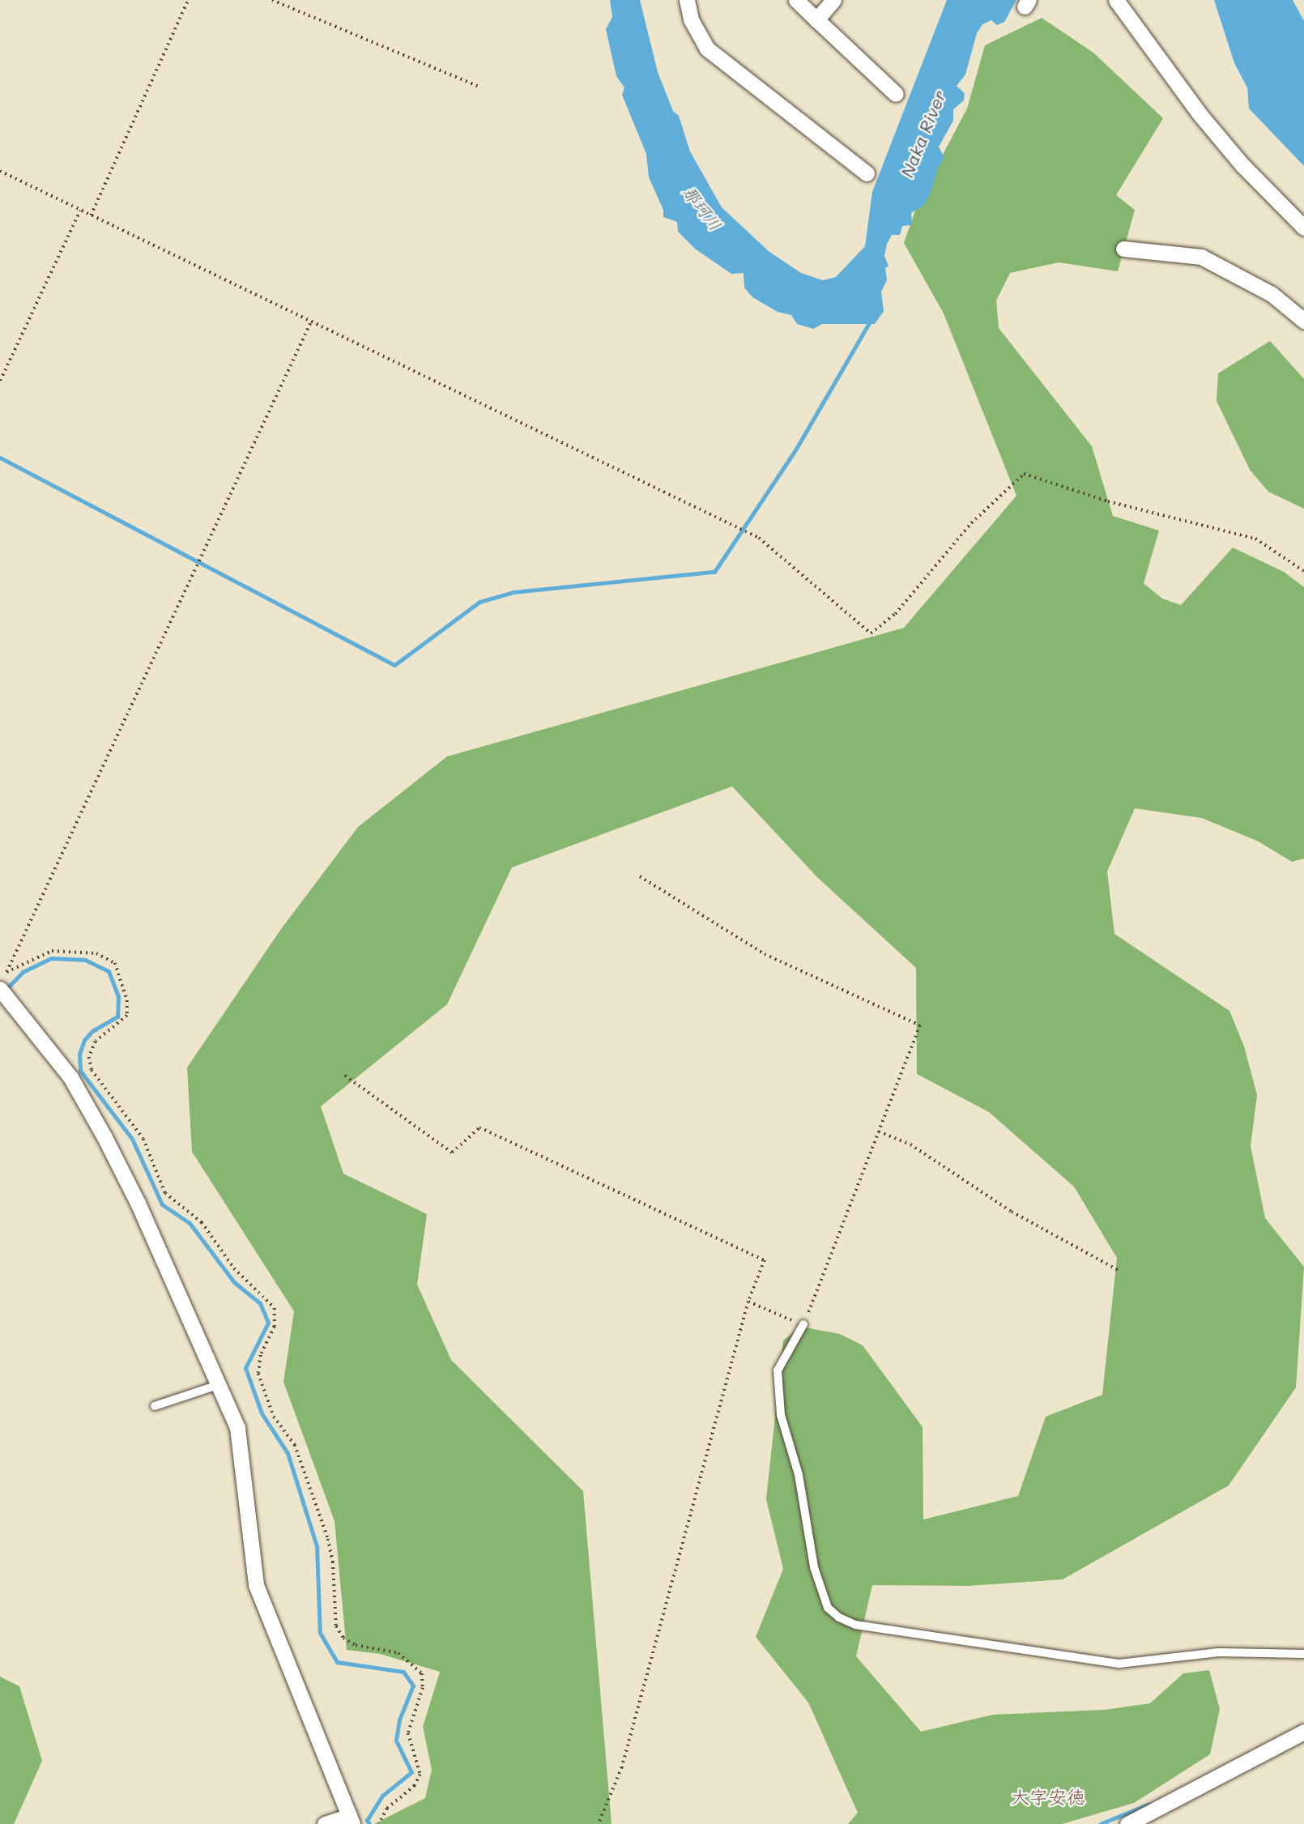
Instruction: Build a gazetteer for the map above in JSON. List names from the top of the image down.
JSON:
{
  "districts": ["大字安徳"],
  "water": ["Naka River", "那珂川"]
}
